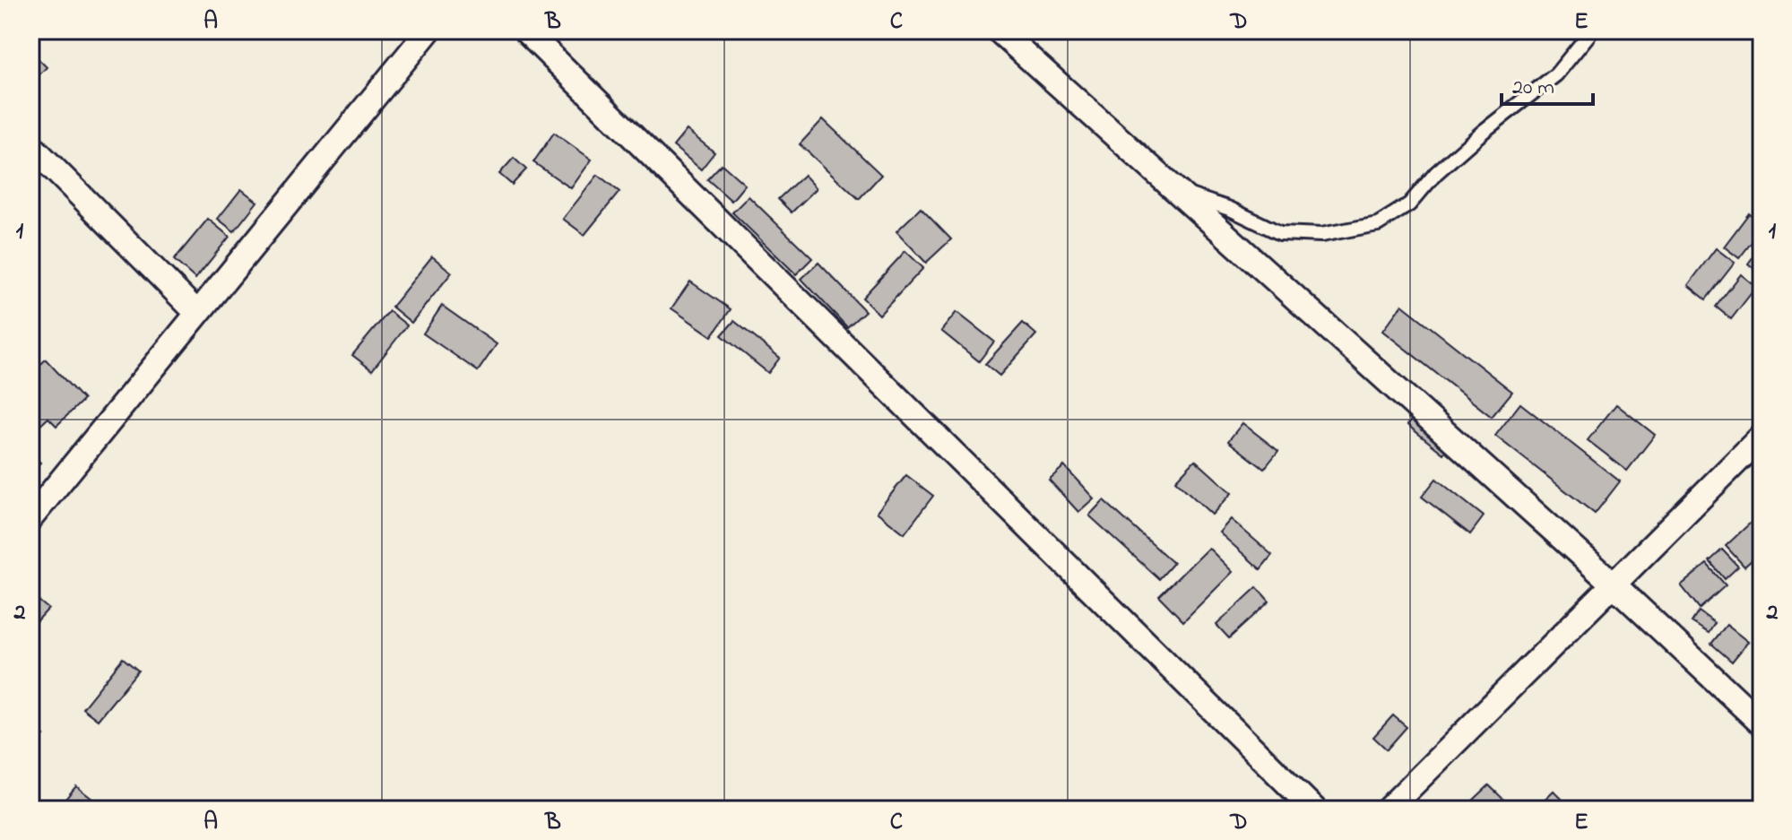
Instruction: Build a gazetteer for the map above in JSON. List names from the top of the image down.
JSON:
{
  "scale_bar": "20 m",
  "grid": {
    "columns": [
      "A",
      "B",
      "C",
      "D",
      "E"
    ],
    "rows": ["1", "2"]
  }
}
